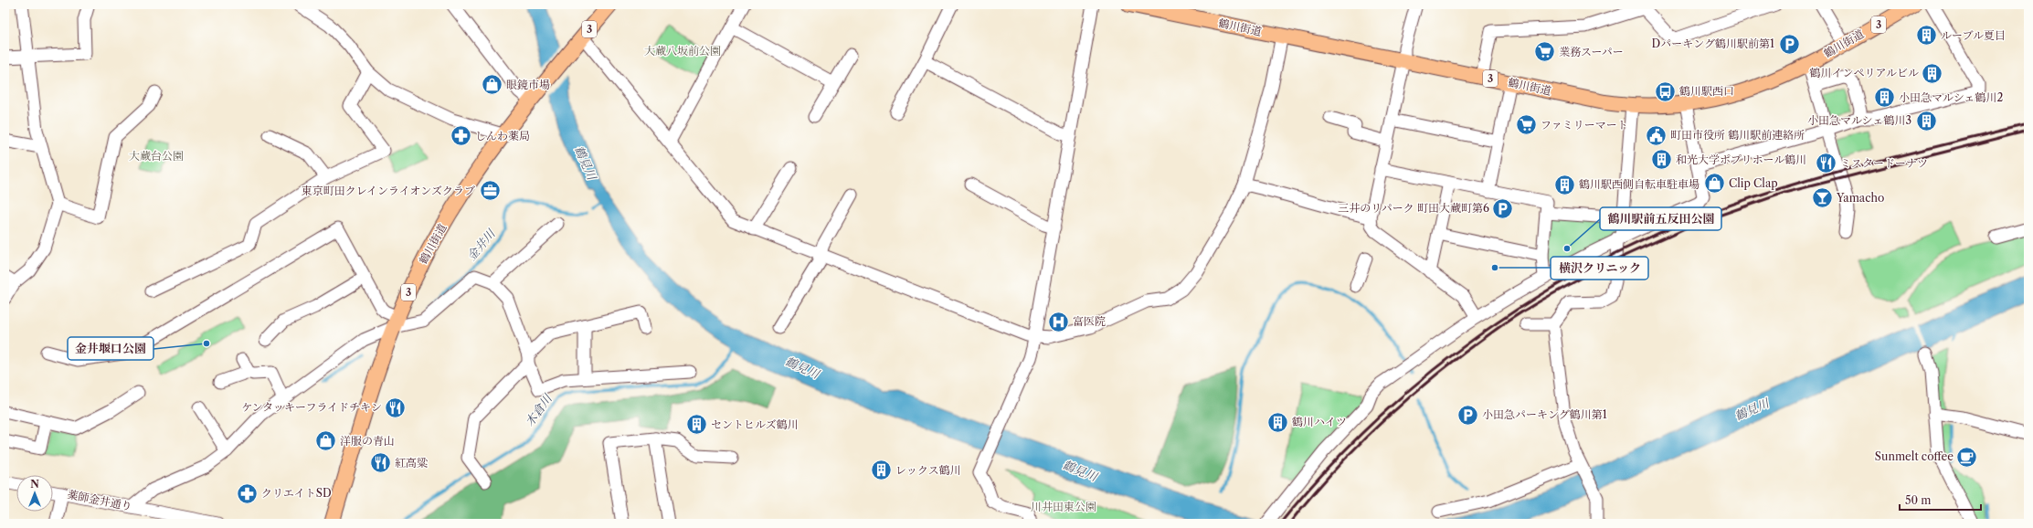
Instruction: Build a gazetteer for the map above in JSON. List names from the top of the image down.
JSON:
{
  "streets": {
    "main road": ["3", "鶴川街道"],
    "street": ["薬師金井通り"]
  },
  "water": ["鶴見川", "金井川", "木倉川"],
  "parks": ["大蔵八坂前公園", "大蔵台公園", "川井田東公園"],
  "places": {
    "building": [
      "ルーブル夏目",
      "鶴川インペリアルビル",
      "小田急マルシェ鶴川2",
      "小田急マルシェ鶴川3",
      "和光大学ポプリホール鶴川",
      "鶴川駅西側自転車駐車場",
      "鶴川ハイツ",
      "セントヒルズ鶴川",
      "レックス鶴川"
    ],
    "parking": ["Dパーキング鶴川駅前第1", "三井のリパーク 町田大蔵町第6", "小田急パーキング鶴川第1"],
    "supermarket": ["業務スーパー", "ファミリーマート"],
    "shop": ["眼鏡市場", "Clip Clap", "洋服の青山"],
    "bus stop": ["鶴川駅西口"],
    "public building": ["町田市役所 鶴川駅前連絡所"],
    "pharmacy": ["しんわ薬局", "クリエイトSD"],
    "restaurant": ["ミスタードーナツ", "ケンタッキーフライドチキン", "紅高粱"],
    "office": ["東京町田クレインライオンズクラブ"],
    "bar": ["Yamacho"],
    "other": ["鶴川駅前五反田公園", "横沢クリニック", "金井堰口公園"],
    "hospital": ["富医院"],
    "cafe": ["Sunmelt coffee"]
  },
  "scale_bar": "50 m",
  "north": "top"
}
